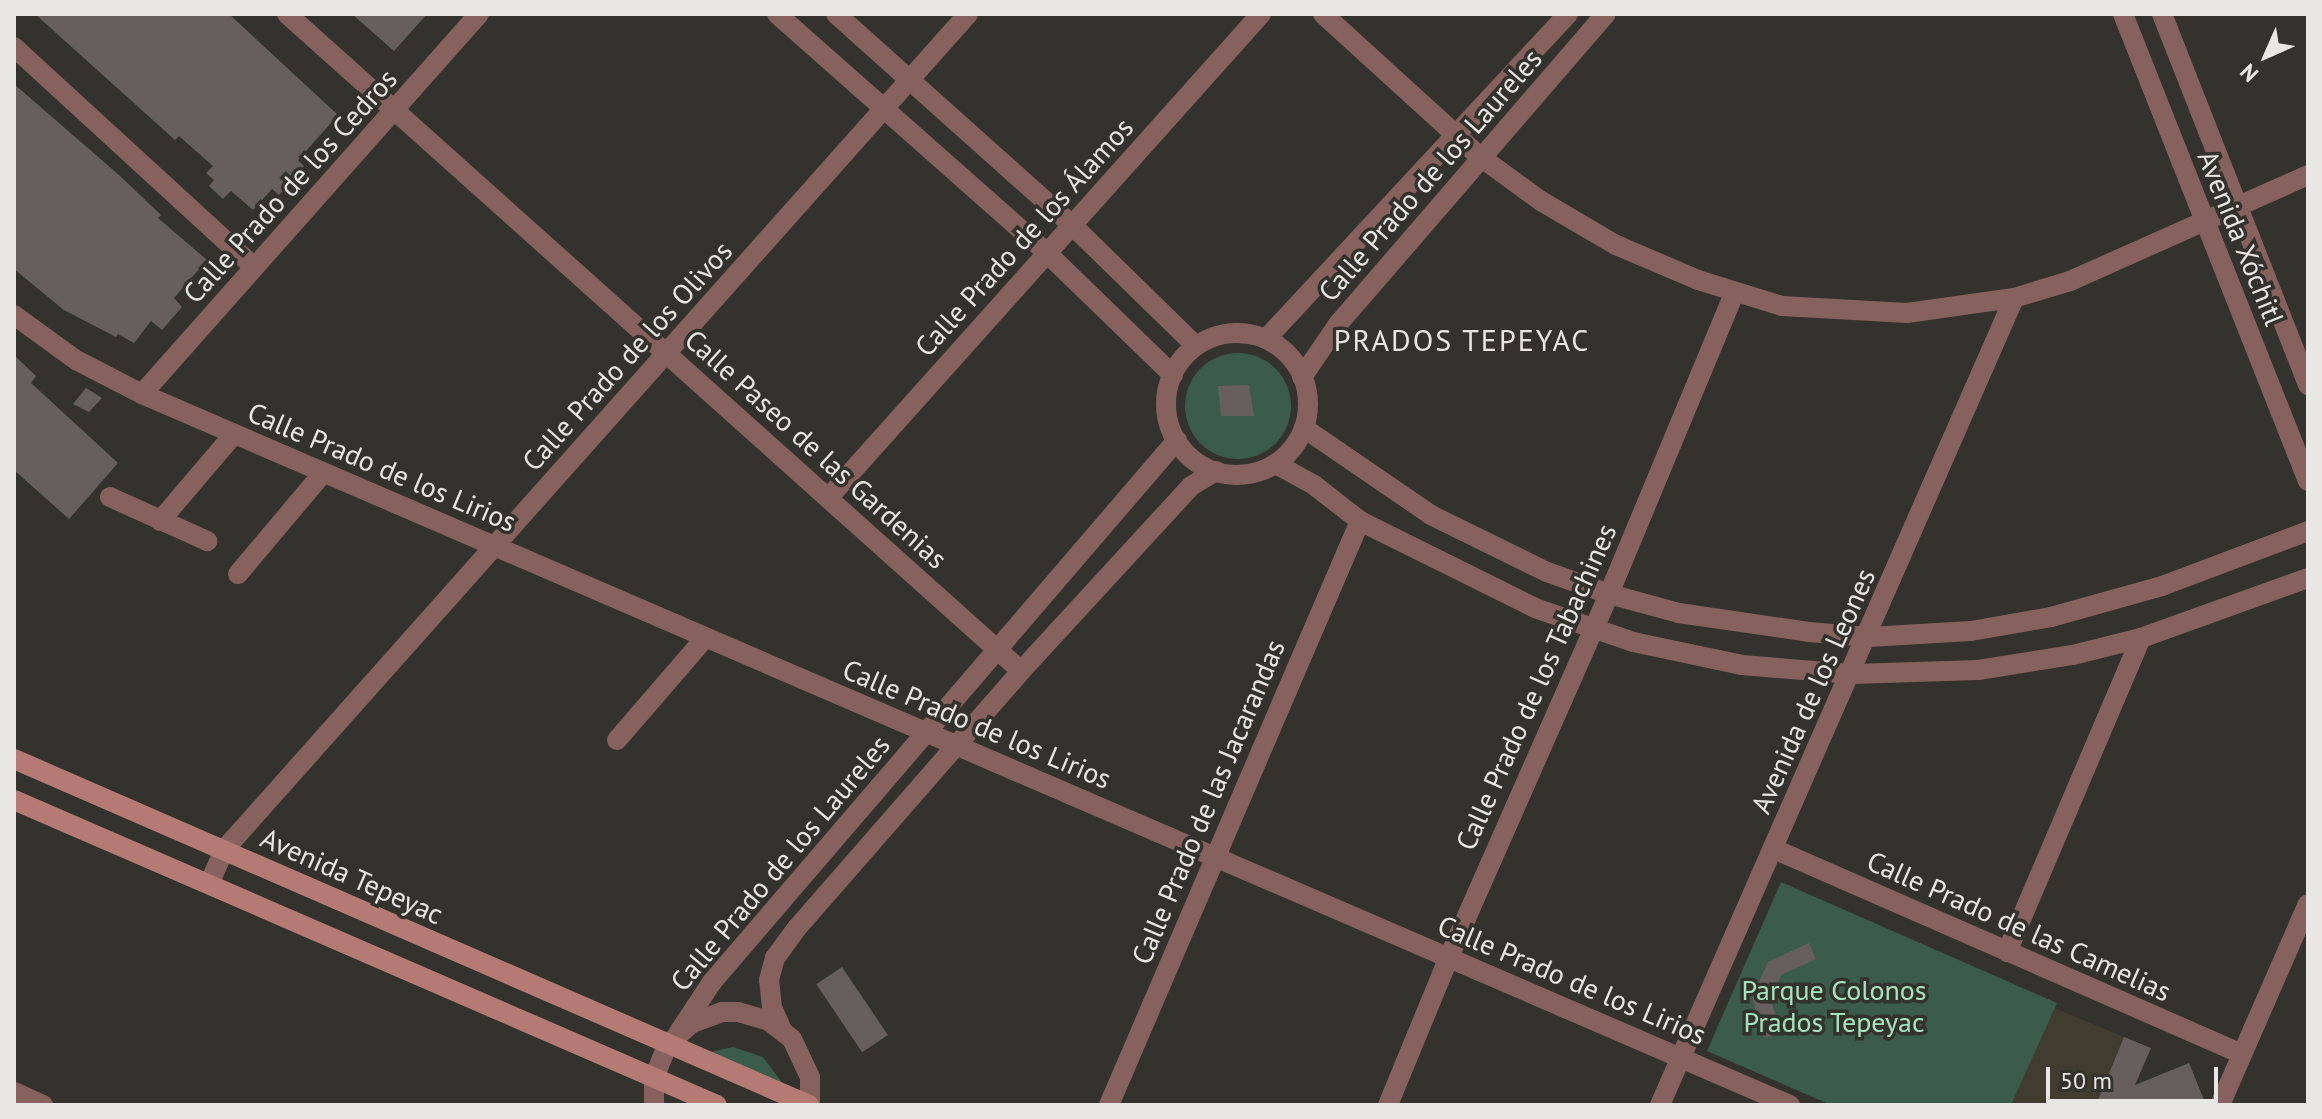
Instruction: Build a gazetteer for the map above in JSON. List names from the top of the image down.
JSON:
{
  "streets": {
    "street": [
      "Calle Prado de los Laureles",
      "Calle Prado de los Cedros",
      "Calle Prado de los Álamos",
      "Avenida Xóchitl",
      "Calle Prado de los Olivos",
      "Calle Paseo de las Gardenias",
      "Calle Prado de los Lirios",
      "Calle Prado de los Tabachines",
      "Avenida de los Leones",
      "Calle Prado de las Jacarandas",
      "Avenida Tepeyac",
      "Calle Prado de las Camelias"
    ]
  },
  "crossings": [
    ["Calle Prado de los Laureles", "Calle Paseo de las Gardenias"],
    ["Calle Prado de los Laureles", "Calle Prado de los Lirios"],
    ["Calle Prado de los Laureles", "Avenida Tepeyac"],
    ["Calle Prado de los Cedros", "Calle Paseo de las Gardenias"],
    ["Calle Prado de los Cedros", "Calle Prado de los Lirios"],
    ["Calle Prado de los Álamos", "Calle Paseo de las Gardenias"],
    ["Calle Prado de los Olivos", "Calle Paseo de las Gardenias"],
    ["Calle Prado de los Olivos", "Calle Prado de los Lirios"],
    ["Calle Prado de los Olivos", "Avenida Tepeyac"],
    ["Calle Prado de los Lirios", "Calle Prado de los Tabachines"],
    ["Calle Prado de los Lirios", "Avenida de los Leones"],
    ["Calle Prado de los Lirios", "Calle Prado de las Jacarandas"],
    ["Avenida de los Leones", "Calle Prado de las Camelias"]
  ],
  "districts": ["PRADOS TEPEYAC"],
  "parks": ["Parque Colonos Prados Tepeyac"],
  "scale_bar": "50 m",
  "north": "bottom left"
}
